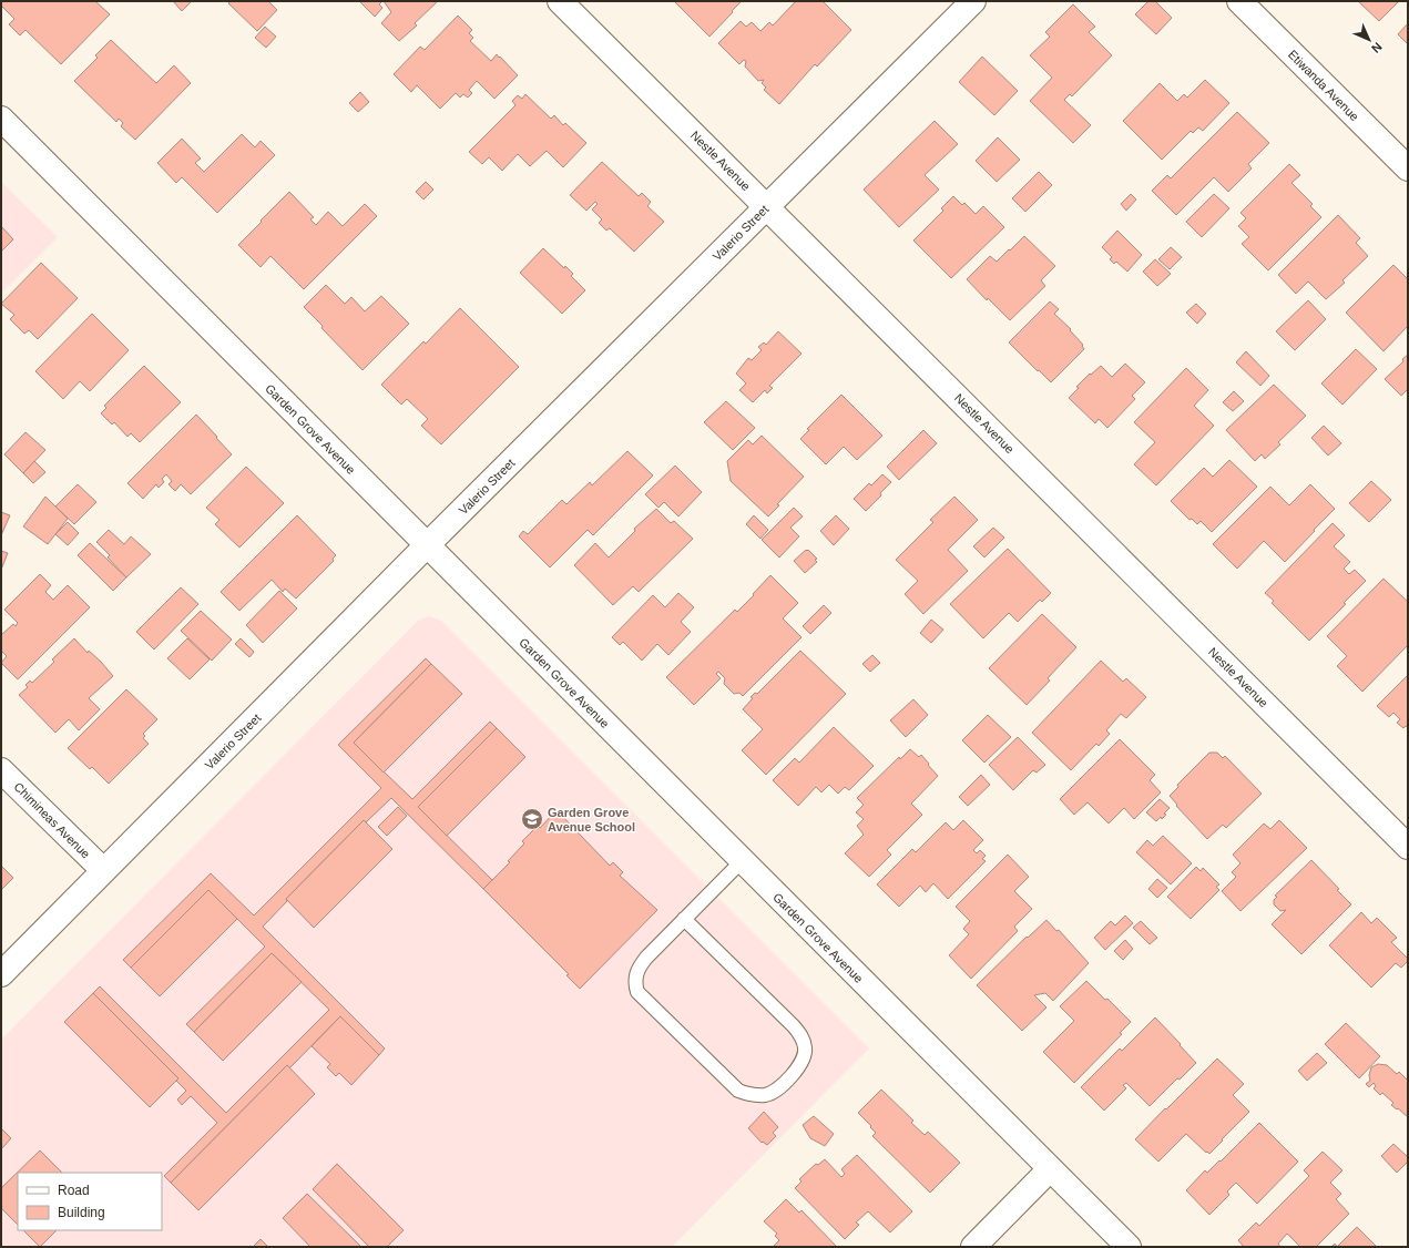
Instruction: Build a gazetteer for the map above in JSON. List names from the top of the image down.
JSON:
{
  "streets": {
    "street": [
      "Etiwanda Avenue",
      "Nestle Avenue",
      "Valerio Street",
      "Garden Grove Avenue",
      "Chimineas Avenue"
    ]
  },
  "crossings": [
    ["Nestle Avenue", "Valerio Street"],
    ["Valerio Street", "Garden Grove Avenue"],
    ["Valerio Street", "Chimineas Avenue"]
  ],
  "places": {
    "school or university": ["Garden Grove Avenue School"]
  },
  "legend": ["Road", "Building"],
  "north": "bottom right"
}
